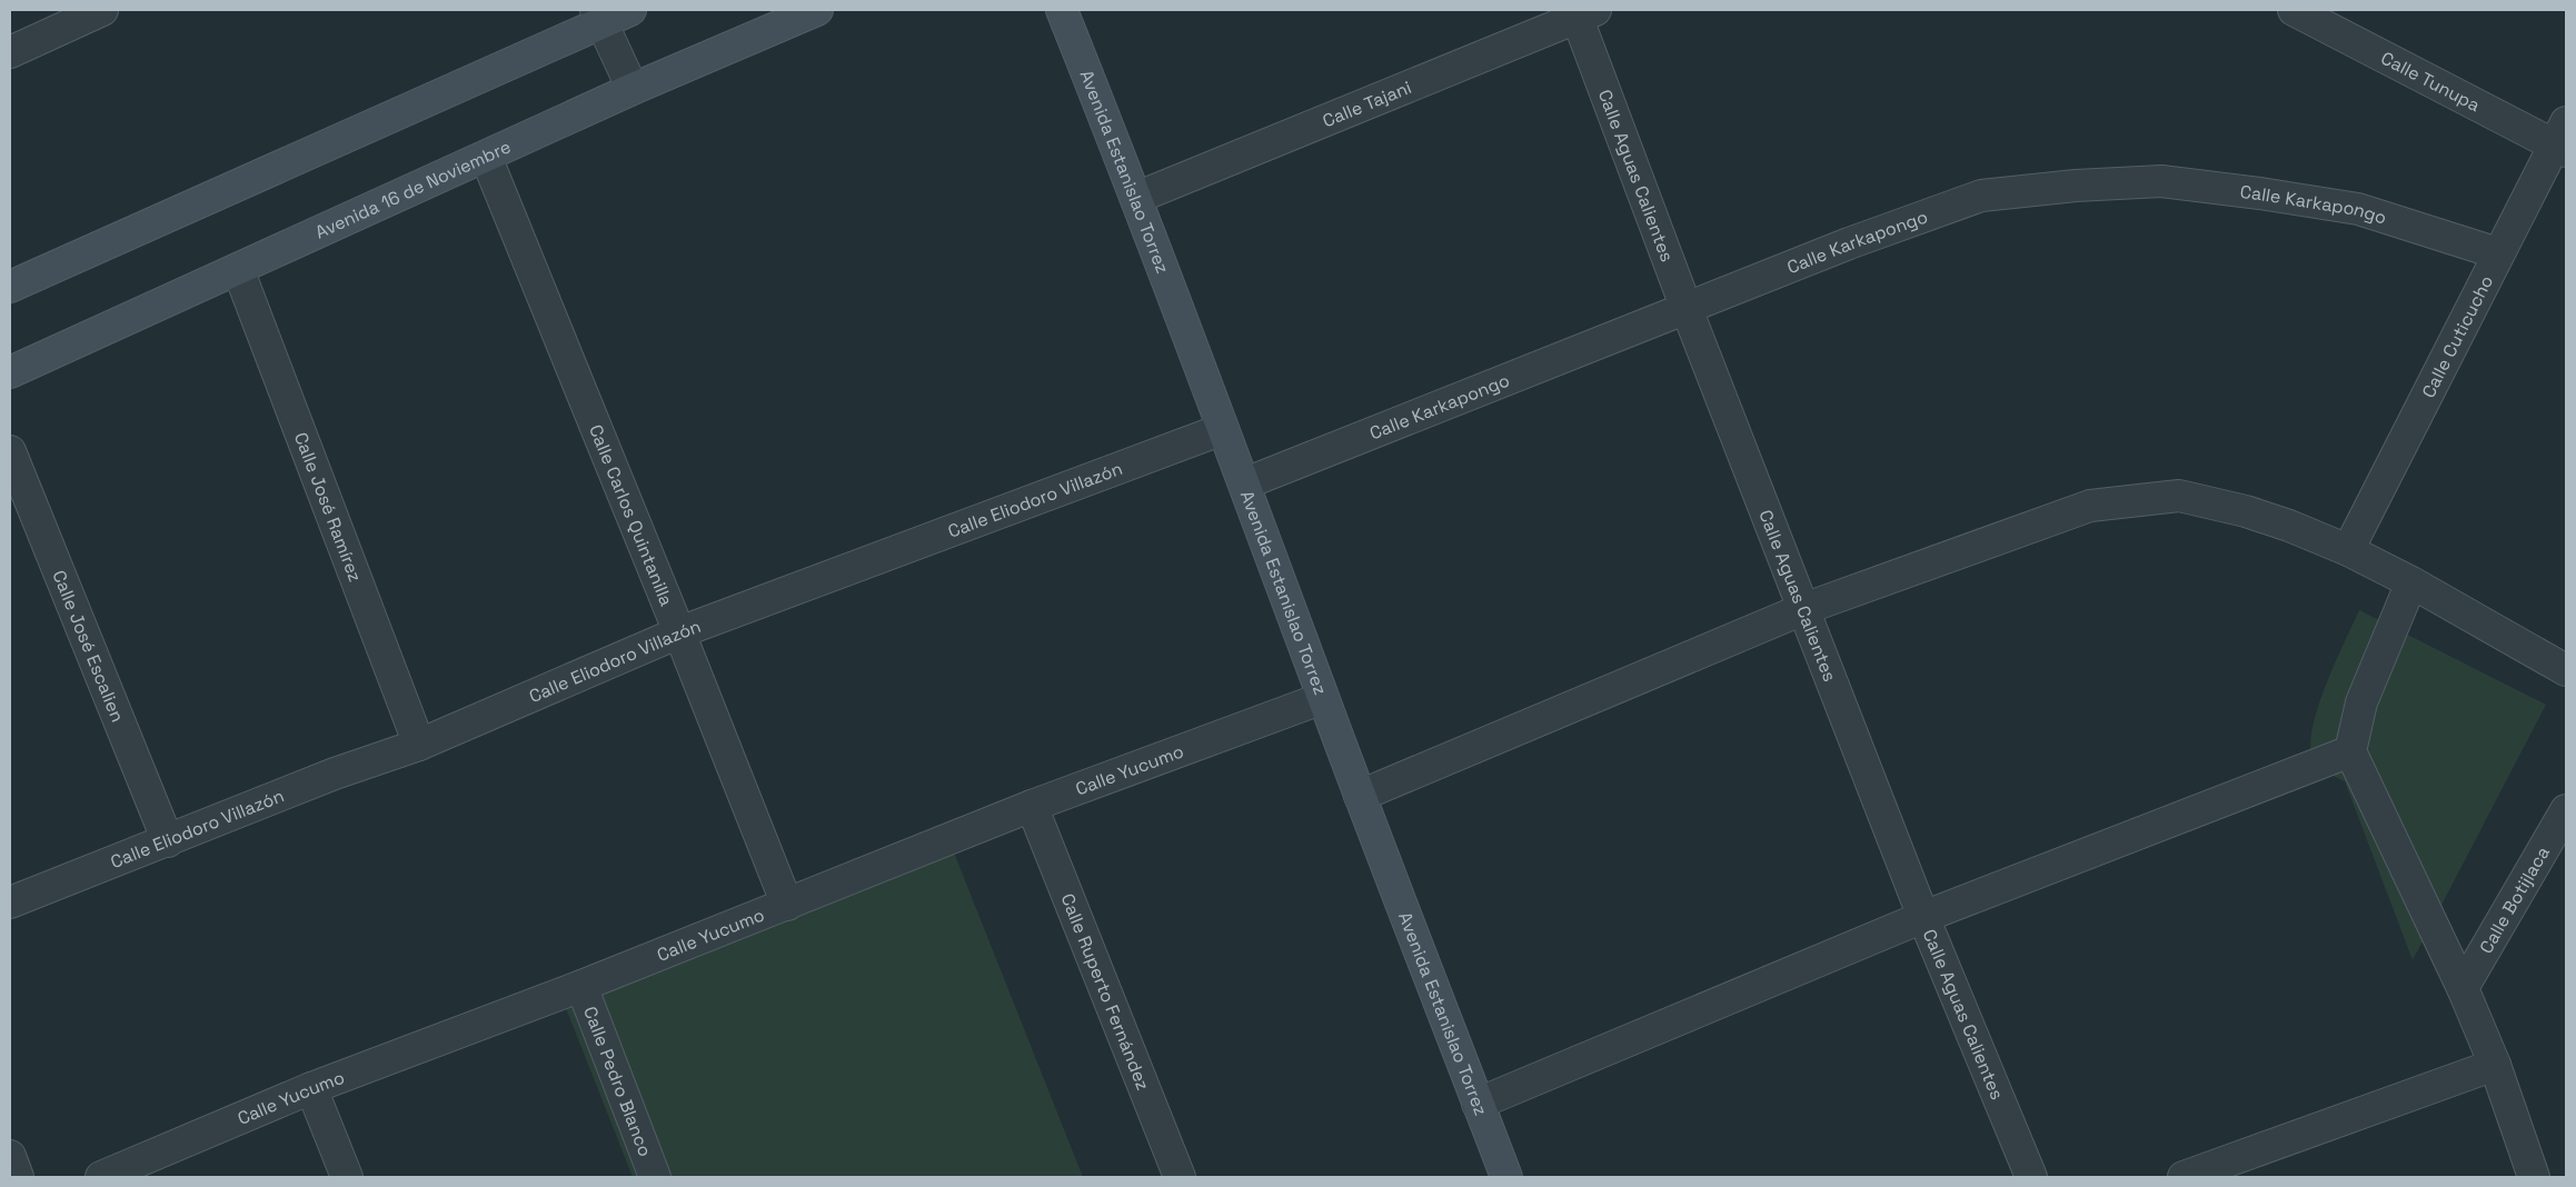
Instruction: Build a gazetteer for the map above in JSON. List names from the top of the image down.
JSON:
{
  "streets": {
    "street": [
      "Calle Tunupa",
      "Calle Tajani",
      "Avenida Estanislao Torrez",
      "Calle Aguas Calientes",
      "Avenida 16 de Noviembre",
      "Calle Karkapongo",
      "Calle Cuticucho",
      "Calle Eliodoro Villazón",
      "Calle José Ramírez",
      "Calle Carlos Quintanilla",
      "Calle José Escalien",
      "Calle Yucumo",
      "Calle Botijlaca",
      "Calle Ruperto Fernández",
      "Calle Pedro Blanco"
    ]
  },
  "crossings": [
    ["Calle Tunupa", "Calle Cuticucho"],
    ["Calle Tajani", "Avenida Estanislao Torrez"],
    ["Calle Tajani", "Calle Aguas Calientes"],
    ["Avenida Estanislao Torrez", "Calle Karkapongo"],
    ["Avenida Estanislao Torrez", "Calle Eliodoro Villazón"],
    ["Avenida Estanislao Torrez", "Calle Yucumo"],
    ["Calle Aguas Calientes", "Calle Karkapongo"],
    ["Avenida 16 de Noviembre", "Calle José Ramírez"],
    ["Avenida 16 de Noviembre", "Calle Carlos Quintanilla"],
    ["Calle Karkapongo", "Calle Cuticucho"],
    ["Calle Eliodoro Villazón", "Calle José Ramírez"],
    ["Calle Eliodoro Villazón", "Calle Carlos Quintanilla"],
    ["Calle Eliodoro Villazón", "Calle José Escalien"],
    ["Calle Carlos Quintanilla", "Calle Yucumo"],
    ["Calle Yucumo", "Calle Ruperto Fernández"],
    ["Calle Yucumo", "Calle Pedro Blanco"]
  ]
}
